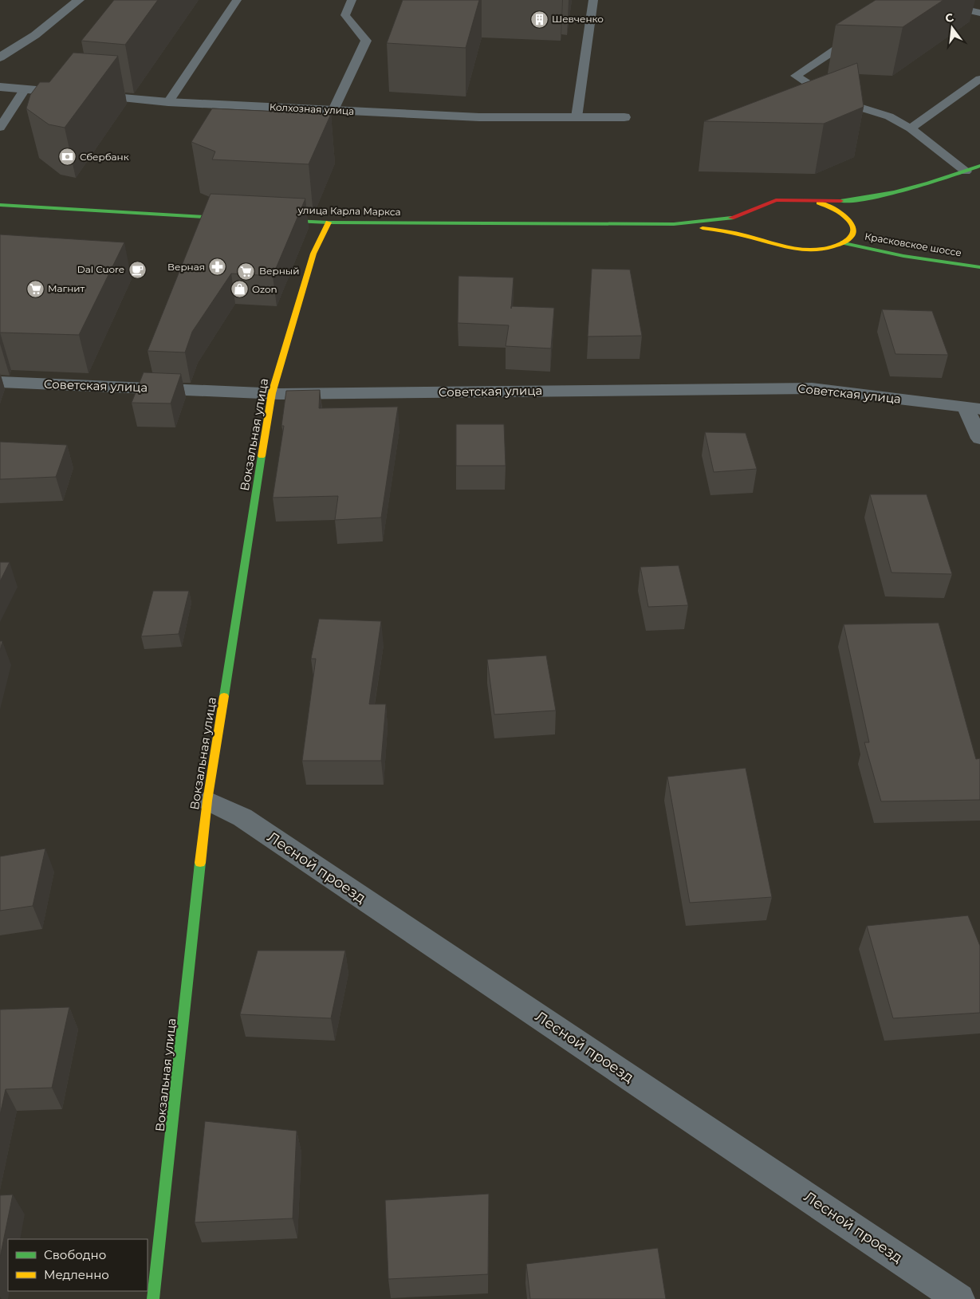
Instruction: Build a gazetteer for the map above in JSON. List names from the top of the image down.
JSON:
{
  "streets": {
    "main road": ["улица Карла Маркса", "Красковское шоссе", "Вокзальная улица"],
    "street": ["Колхозная улица", "Советская улица", "Лесной проезд"]
  },
  "crossings": [
    ["улица Карла Маркса", "Красковское шоссе"],
    ["улица Карла Маркса", "Вокзальная улица"],
    ["Советская улица", "Вокзальная улица"],
    ["Вокзальная улица", "Лесной проезд"]
  ],
  "places": {
    "building": ["Шевченко"],
    "bank": ["Сбербанк"],
    "pharmacy": ["Верная"],
    "cafe": ["Dal Cuore"],
    "supermarket": ["Верный", "Магнит"],
    "shop": ["Ozon"]
  },
  "legend": ["Свободно", "Медленно"],
  "north": "top"
}
